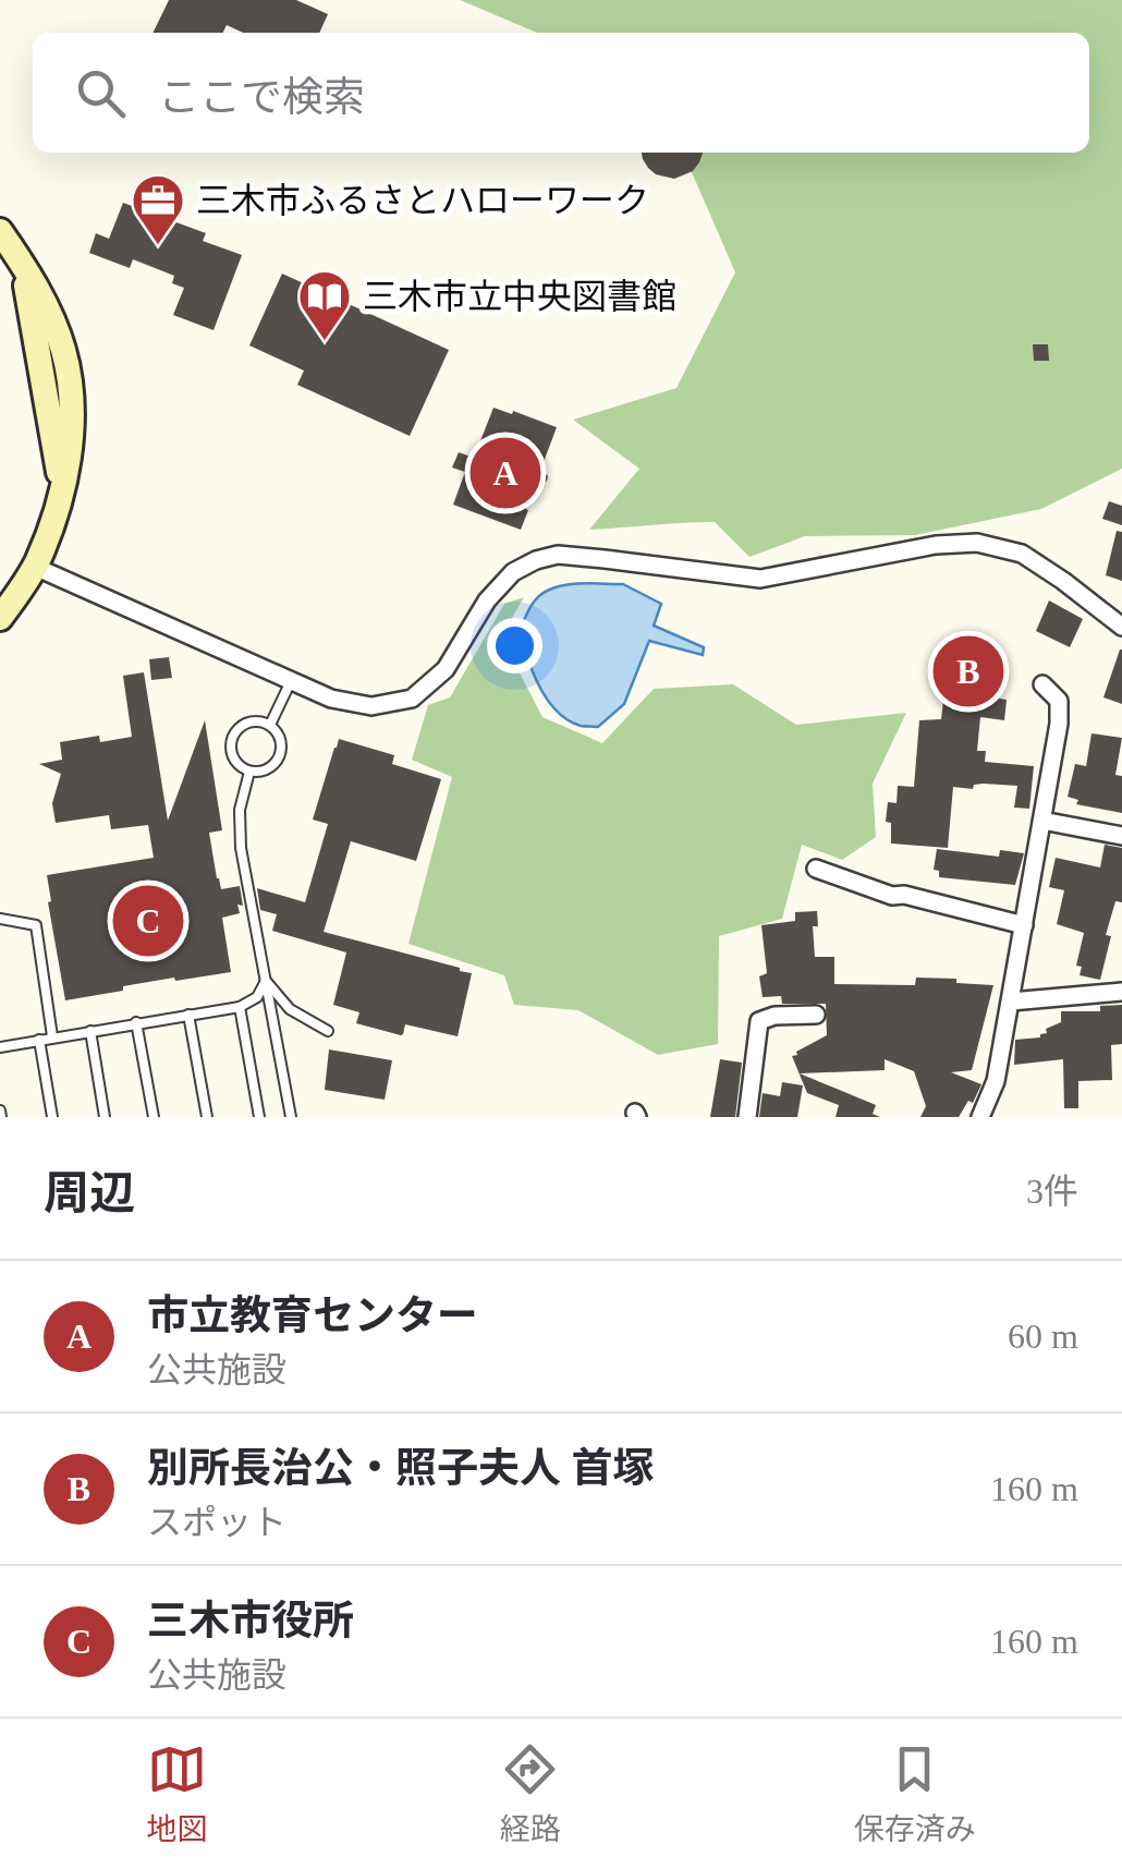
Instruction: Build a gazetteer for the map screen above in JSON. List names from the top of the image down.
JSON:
{
  "places": {
    "office": ["三木市ふるさとハローワーク"],
    "library": ["三木市立中央図書館"]
  },
  "page": {
    "search": "ここで検索",
    "pins": ["A", "B", "C"],
    "heading": ["周辺", "3件"],
    "list": [
      {
        "mark": "A",
        "name": "市立教育センター",
        "note": "公共施設",
        "value": "60 m"
      },
      {
        "mark": "B",
        "name": "別所長治公・照子夫人 首塚",
        "note": "スポット",
        "value": "160 m"
      },
      {
        "mark": "C",
        "name": "三木市役所",
        "note": "公共施設",
        "value": "160 m"
      }
    ],
    "nav": ["地図", "経路", "保存済み"]
  }
}
